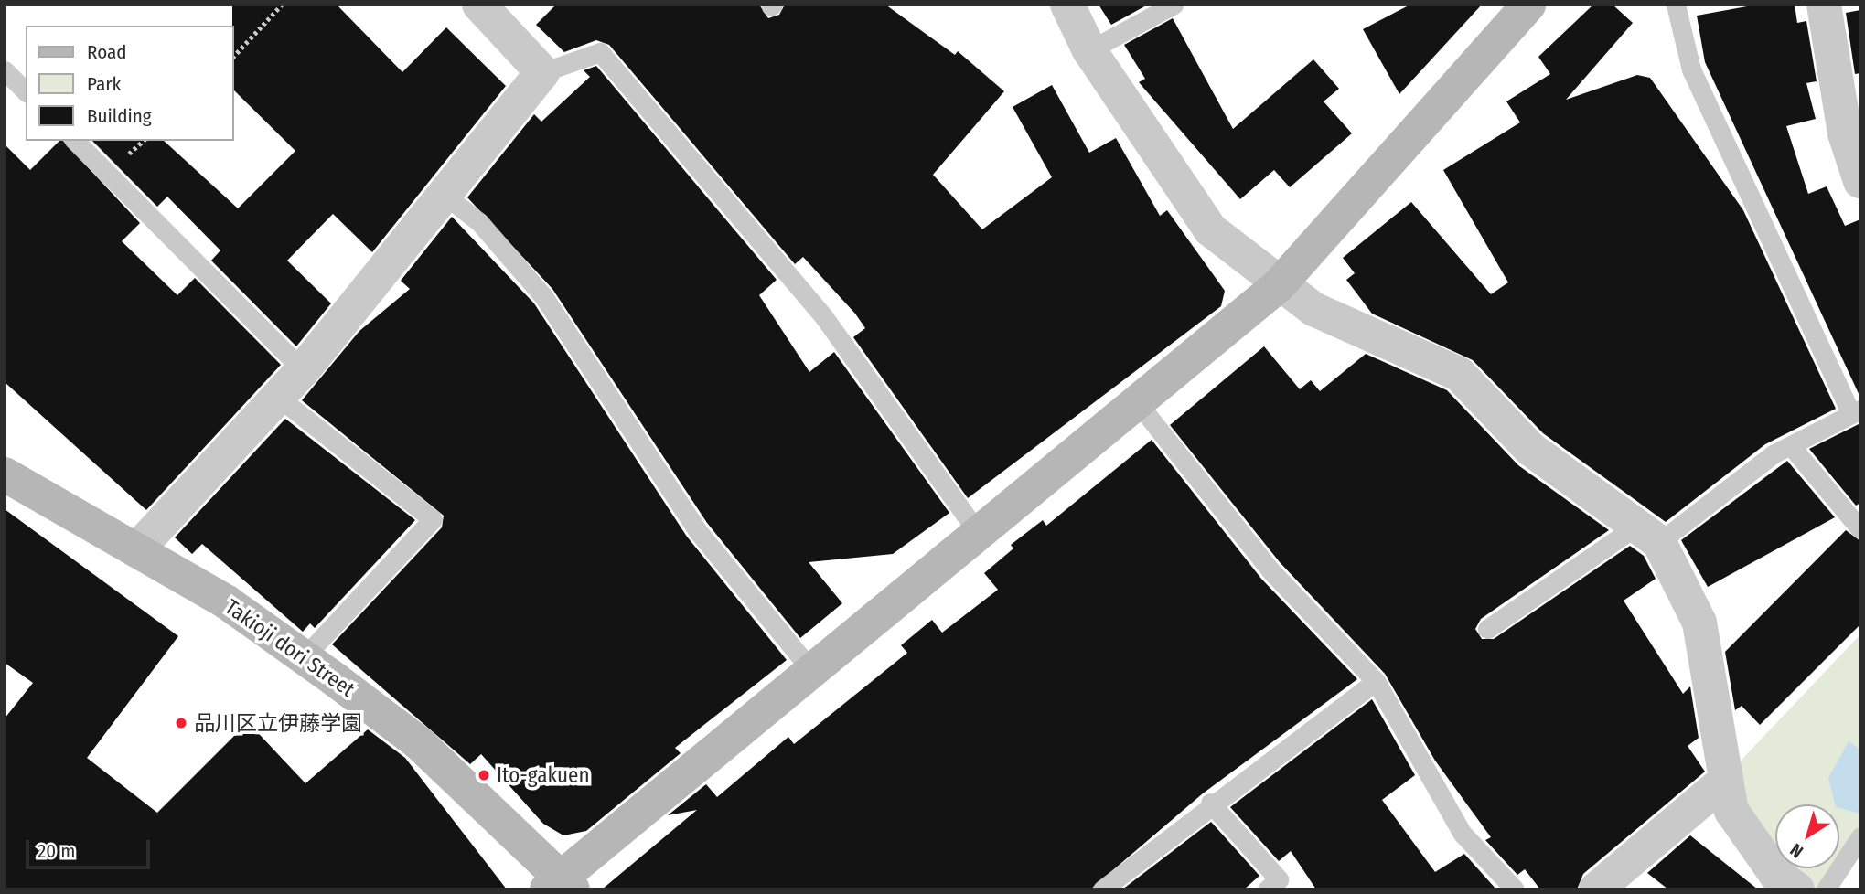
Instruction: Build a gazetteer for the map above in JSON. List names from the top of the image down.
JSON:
{
  "streets": {
    "street": ["Takioji dori Street"]
  },
  "places": ["品川区立伊藤学園", "Ito-gakuen"],
  "legend": ["Road", "Park", "Building"],
  "scale_bar": "20 m",
  "north": "bottom left"
}
